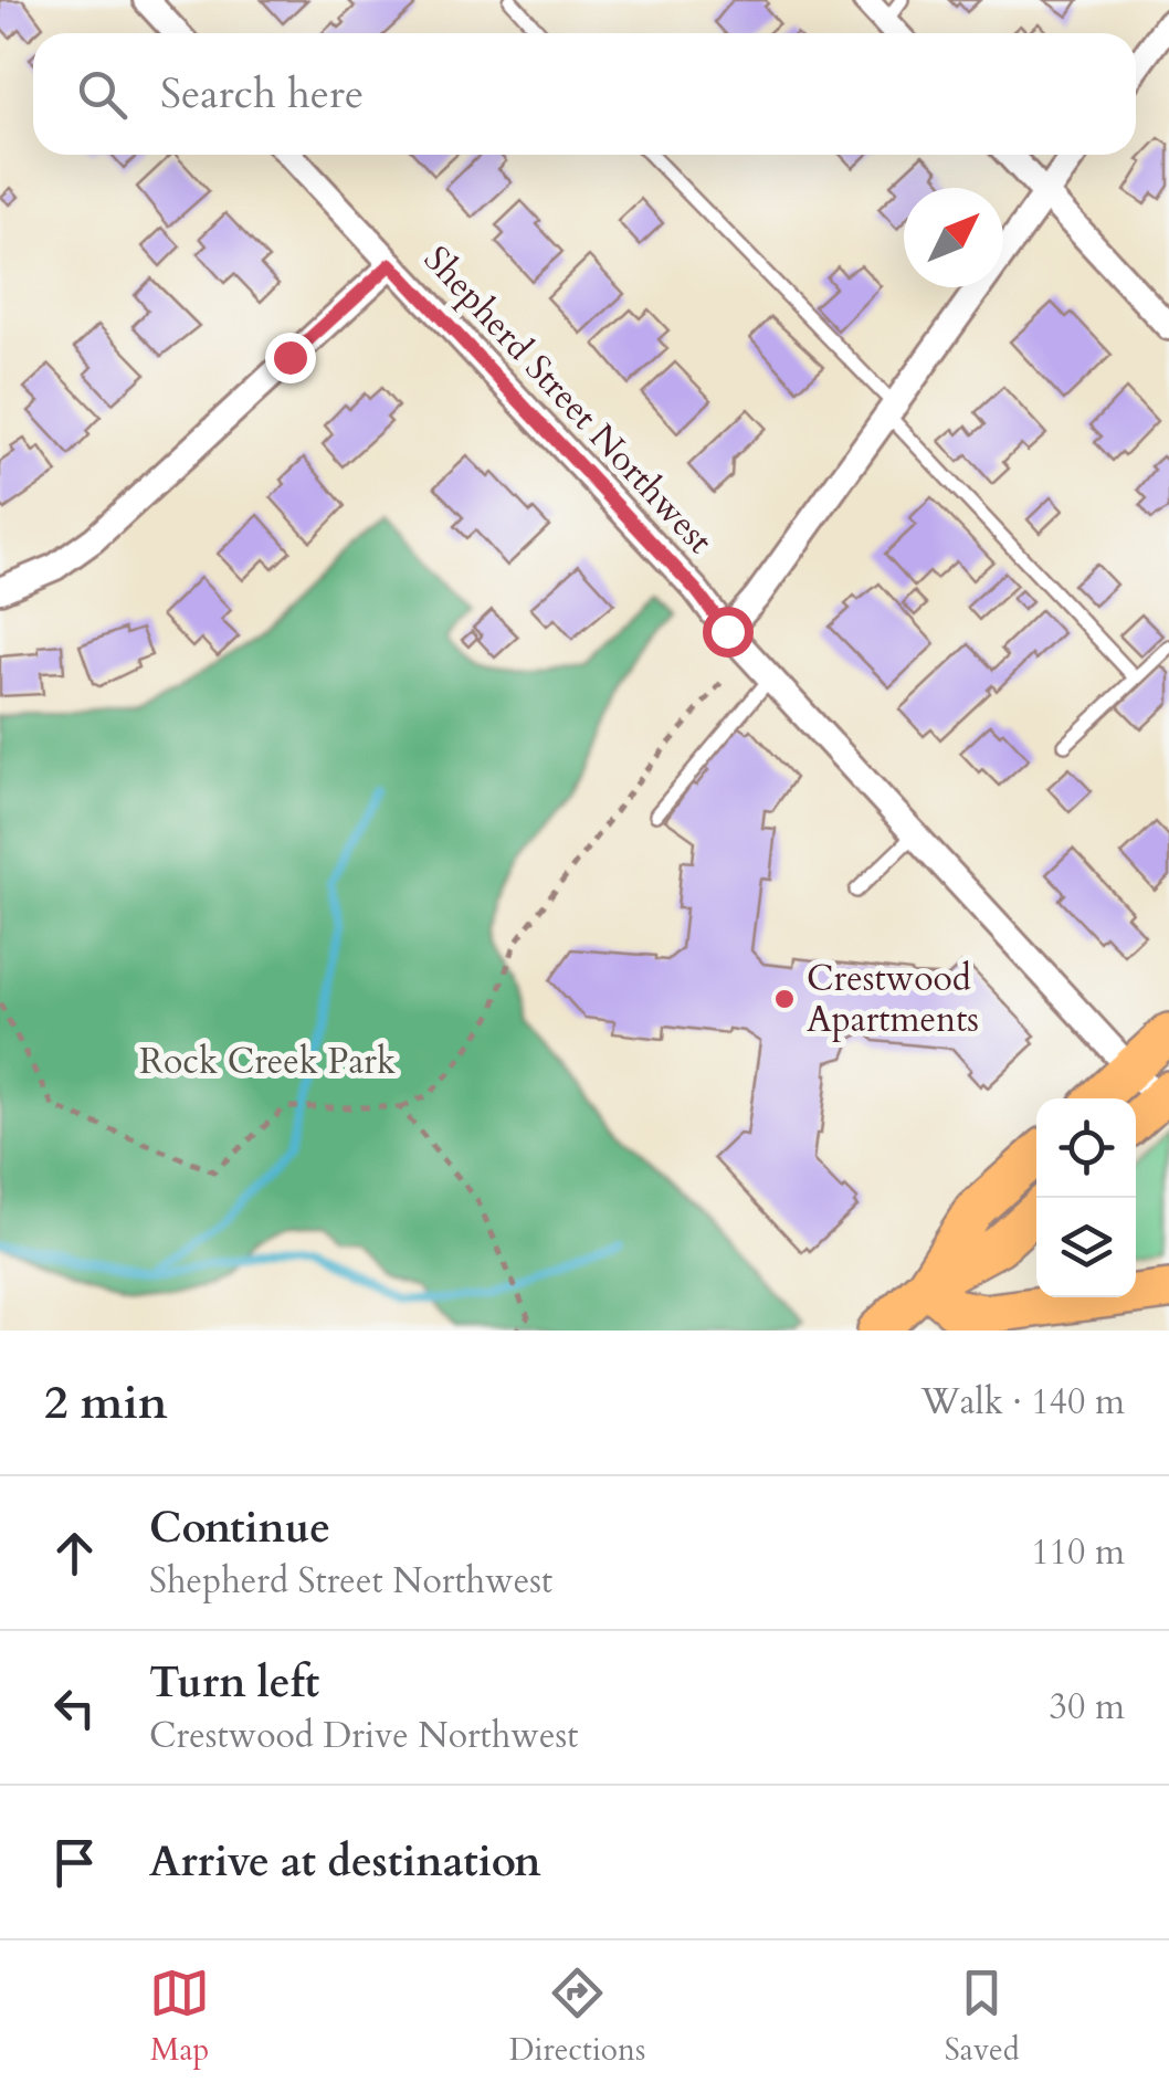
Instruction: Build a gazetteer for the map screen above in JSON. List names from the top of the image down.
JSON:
{
  "streets": {
    "street": ["Shepherd Street Northwest"]
  },
  "parks": ["Rock Creek Park"],
  "places": ["Crestwood Apartments"],
  "north": "top right",
  "page": {
    "search": "Search here",
    "heading": ["2 min", "Walk · 140 m"],
    "list": [
      ["Continue", "Shepherd Street Northwest", "110 m"],
      ["Turn left", "Crestwood Drive Northwest", "30 m"],
      "Arrive at destination"
    ],
    "nav": ["Map", "Directions", "Saved"]
  }
}
